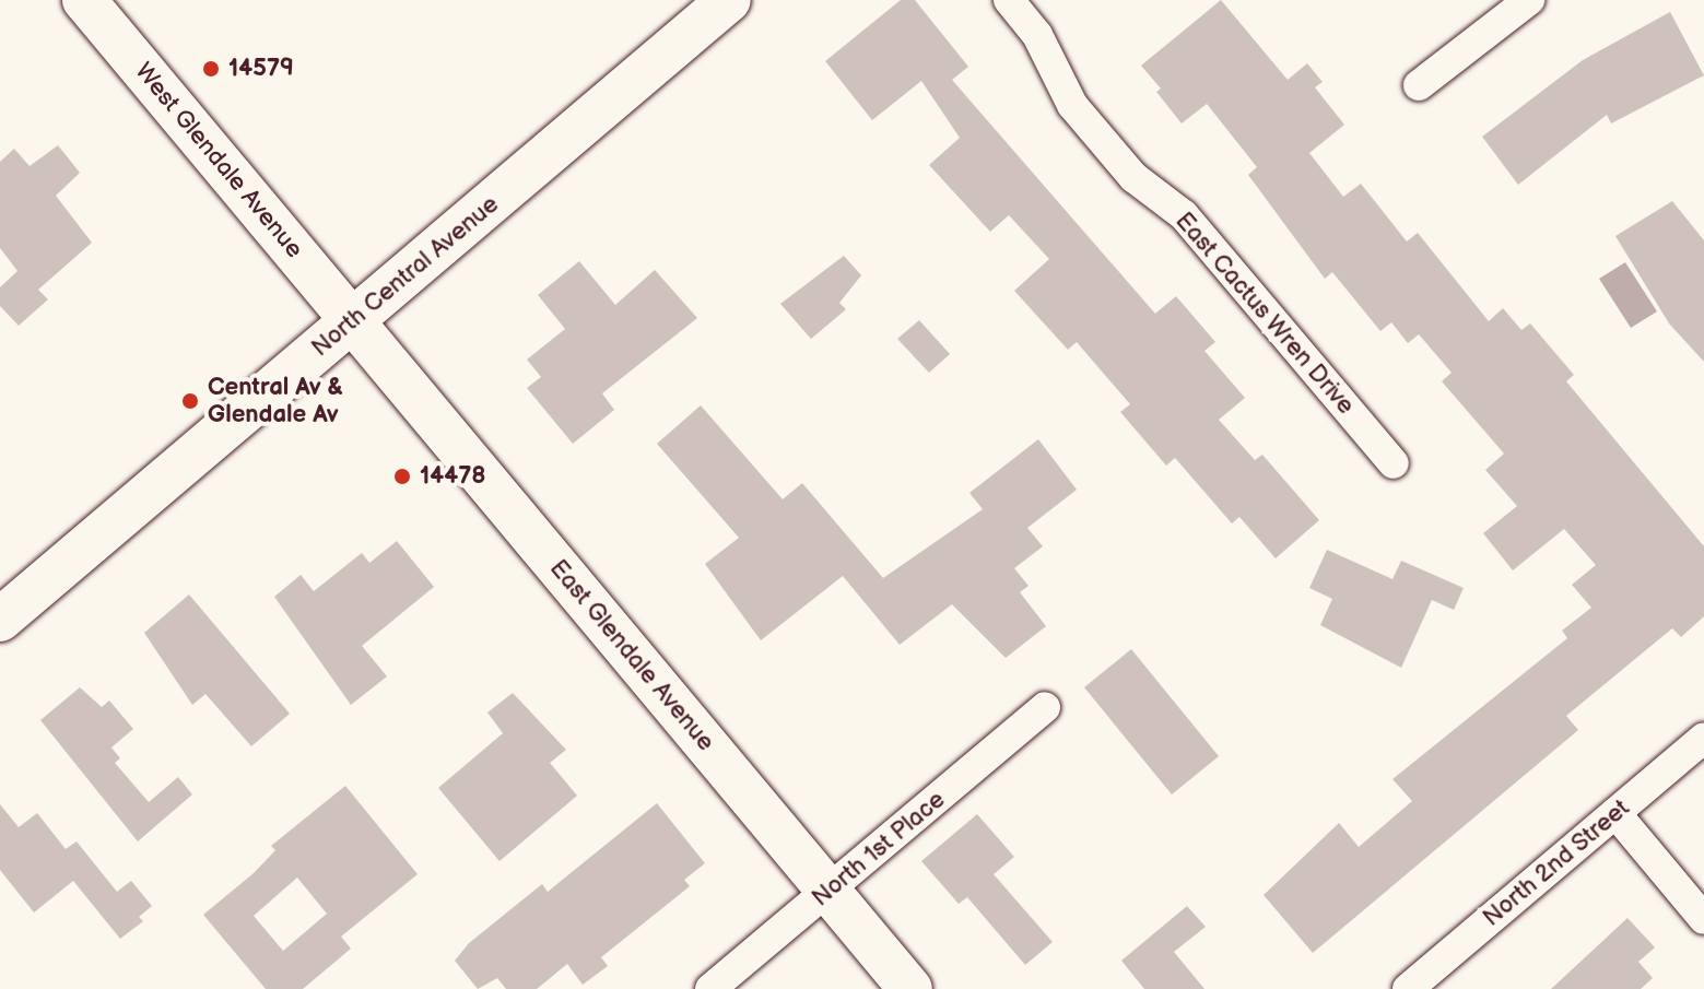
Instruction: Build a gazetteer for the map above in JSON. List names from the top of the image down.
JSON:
{
  "streets": {
    "main road": ["West Glendale Avenue", "North Central Avenue", "East Glendale Avenue"],
    "street": ["East Cactus Wren Drive", "North 1st Place", "North 2nd Street"]
  },
  "crossings": [
    ["West Glendale Avenue", "North Central Avenue"],
    ["West Glendale Avenue", "East Glendale Avenue"],
    ["North Central Avenue", "East Glendale Avenue"],
    ["East Glendale Avenue", "North 1st Place"]
  ],
  "places": ["14579", "Central Av & Glendale Av", "14478"]
}
